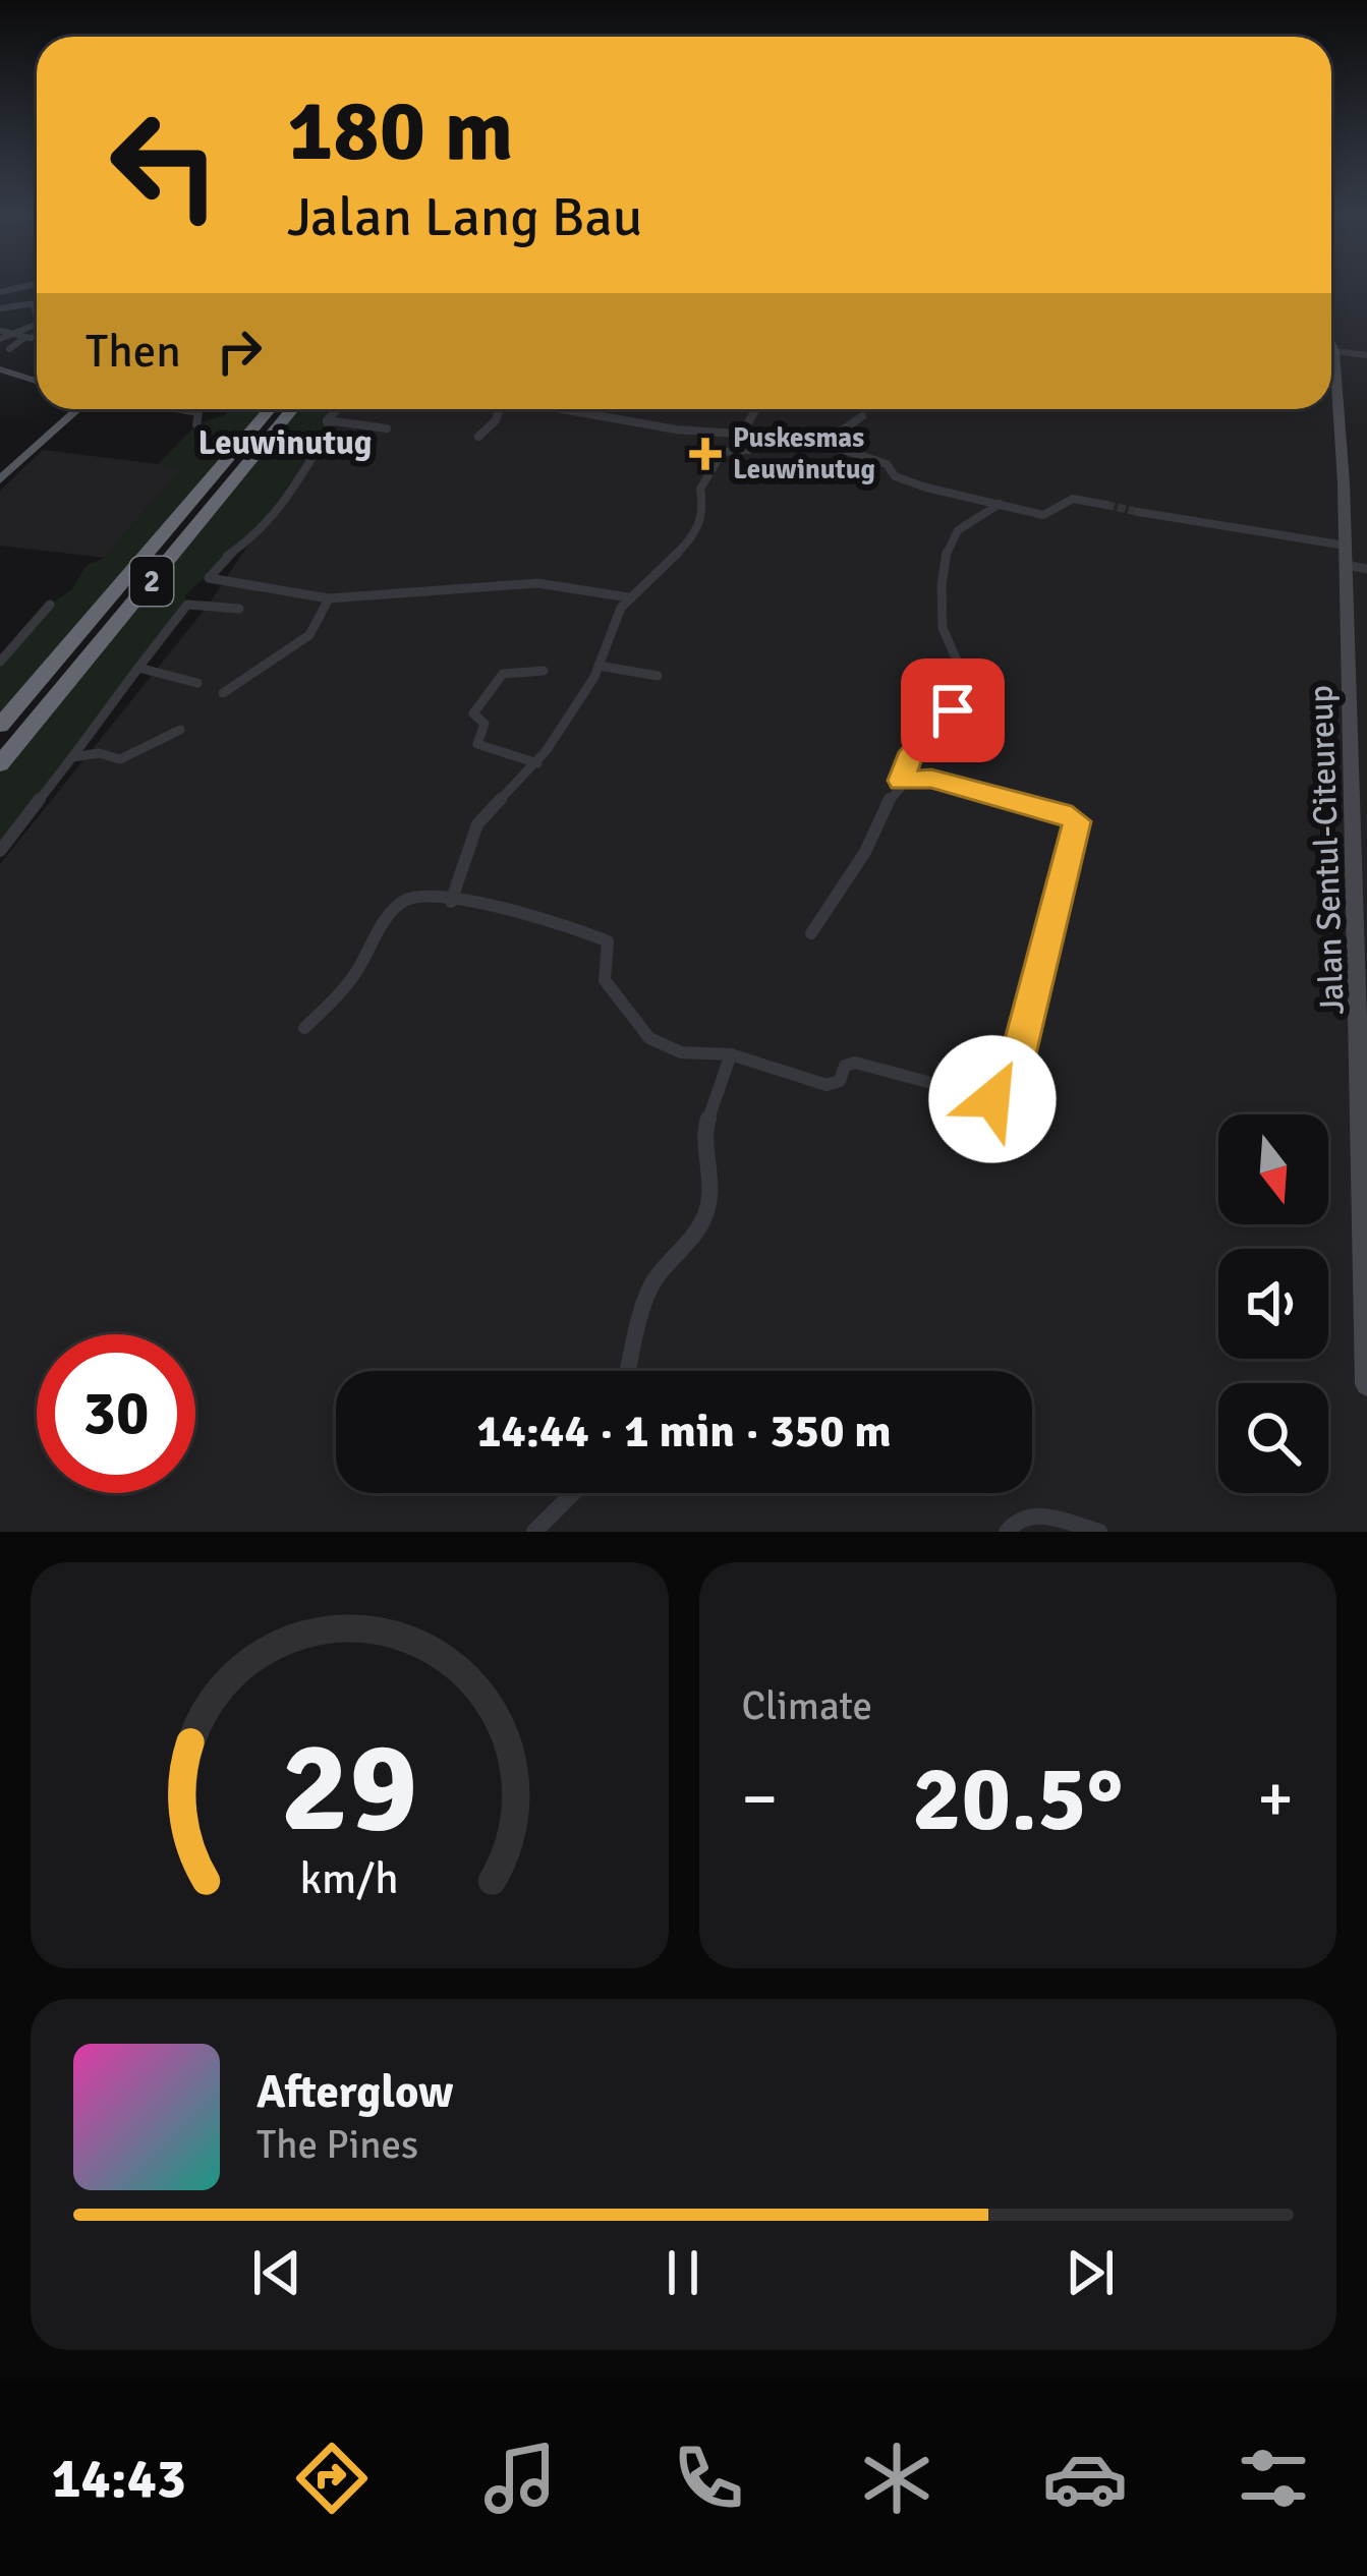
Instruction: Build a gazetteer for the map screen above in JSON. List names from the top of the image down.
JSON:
{
  "streets": {
    "highway": ["2"],
    "street": ["Jalan Sentul-Citeureup"]
  },
  "districts": ["Leuwinutug"],
  "places": {
    "health": ["Puskesmas Leuwinutug"]
  },
  "north": "bottom",
  "page": {
    "turn": ["180 m", "Jalan Lang Bau"],
    "then": "Then",
    "limit": "30",
    "trip": "14:44 · 1 min · 350 m",
    "tile": "Climate",
    "heat": ["−", "20.5°", "+"],
    "song": ["Afterglow", "The Pines"],
    "tabs": "14:43",
    "gauge": ["29", "km/h"]
  }
}
